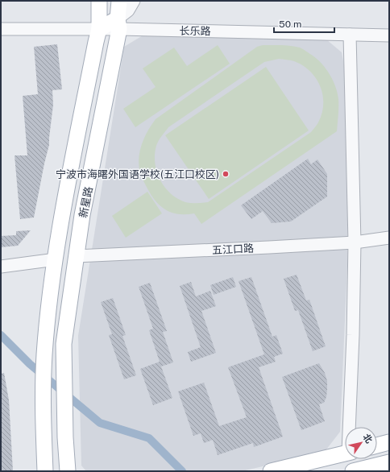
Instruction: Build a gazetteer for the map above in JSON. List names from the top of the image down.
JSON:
{
  "streets": {
    "main road": ["新星路"],
    "street": ["长乐路", "五江口路"]
  },
  "crossings": [
    ["长乐路", "新星路"],
    ["新星路", "五江口路"]
  ],
  "places": ["宁波市海曙外国语学校(五江口校区)"],
  "scale_bar": "50 m",
  "north": "top right"
}
